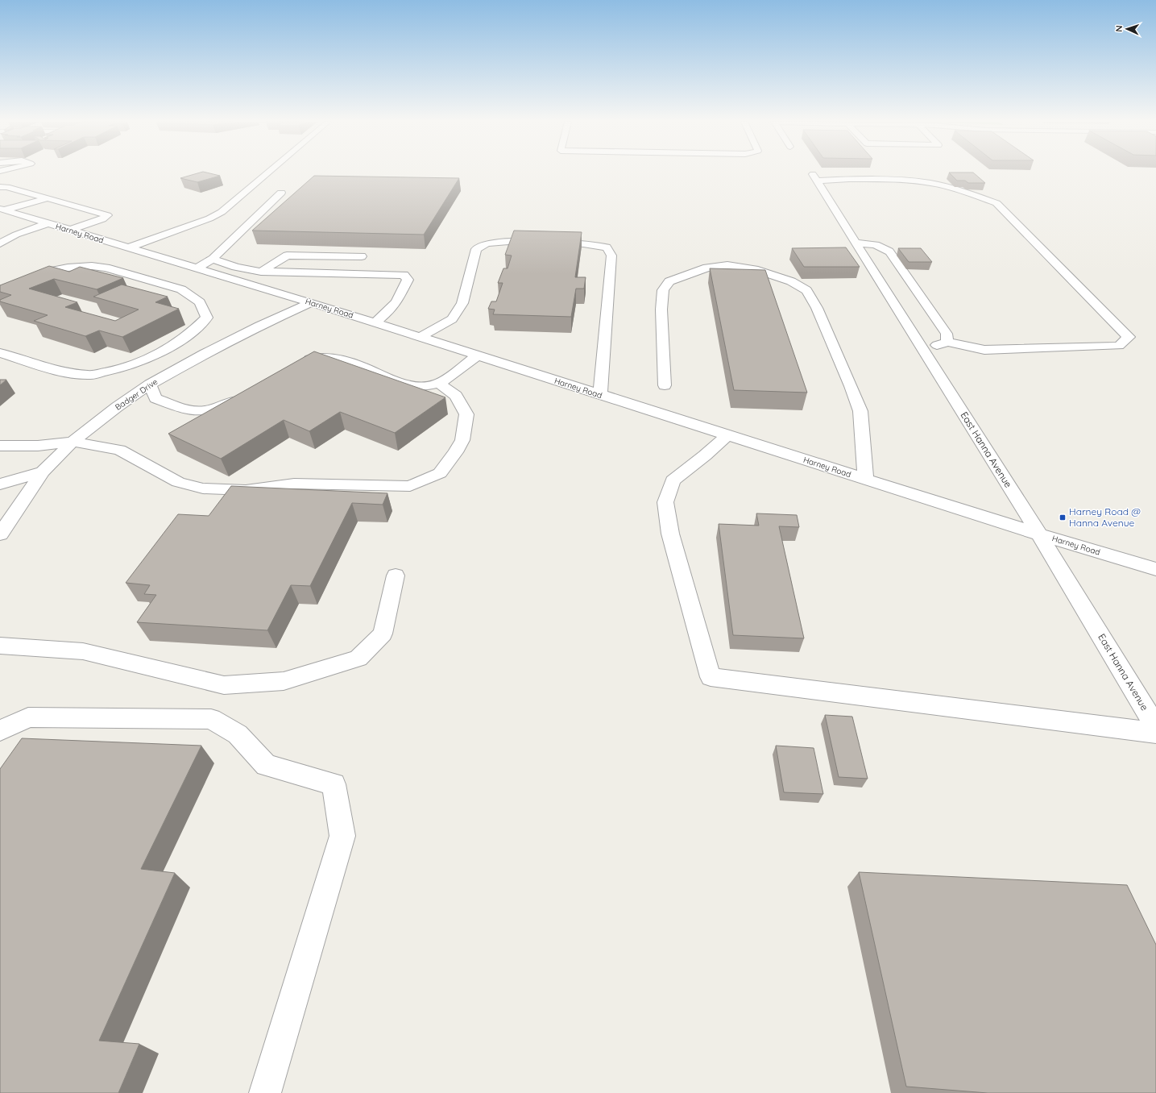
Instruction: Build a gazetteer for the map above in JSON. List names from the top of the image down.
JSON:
{
  "streets": {
    "street": ["Harney Road", "Badger Drive", "East Hanna Avenue"]
  },
  "crossings": [
    ["Harney Road", "Badger Drive"],
    ["Harney Road", "East Hanna Avenue"]
  ],
  "places": {
    "transit": ["Harney Road @ Hanna Avenue"]
  },
  "north": "left"
}
